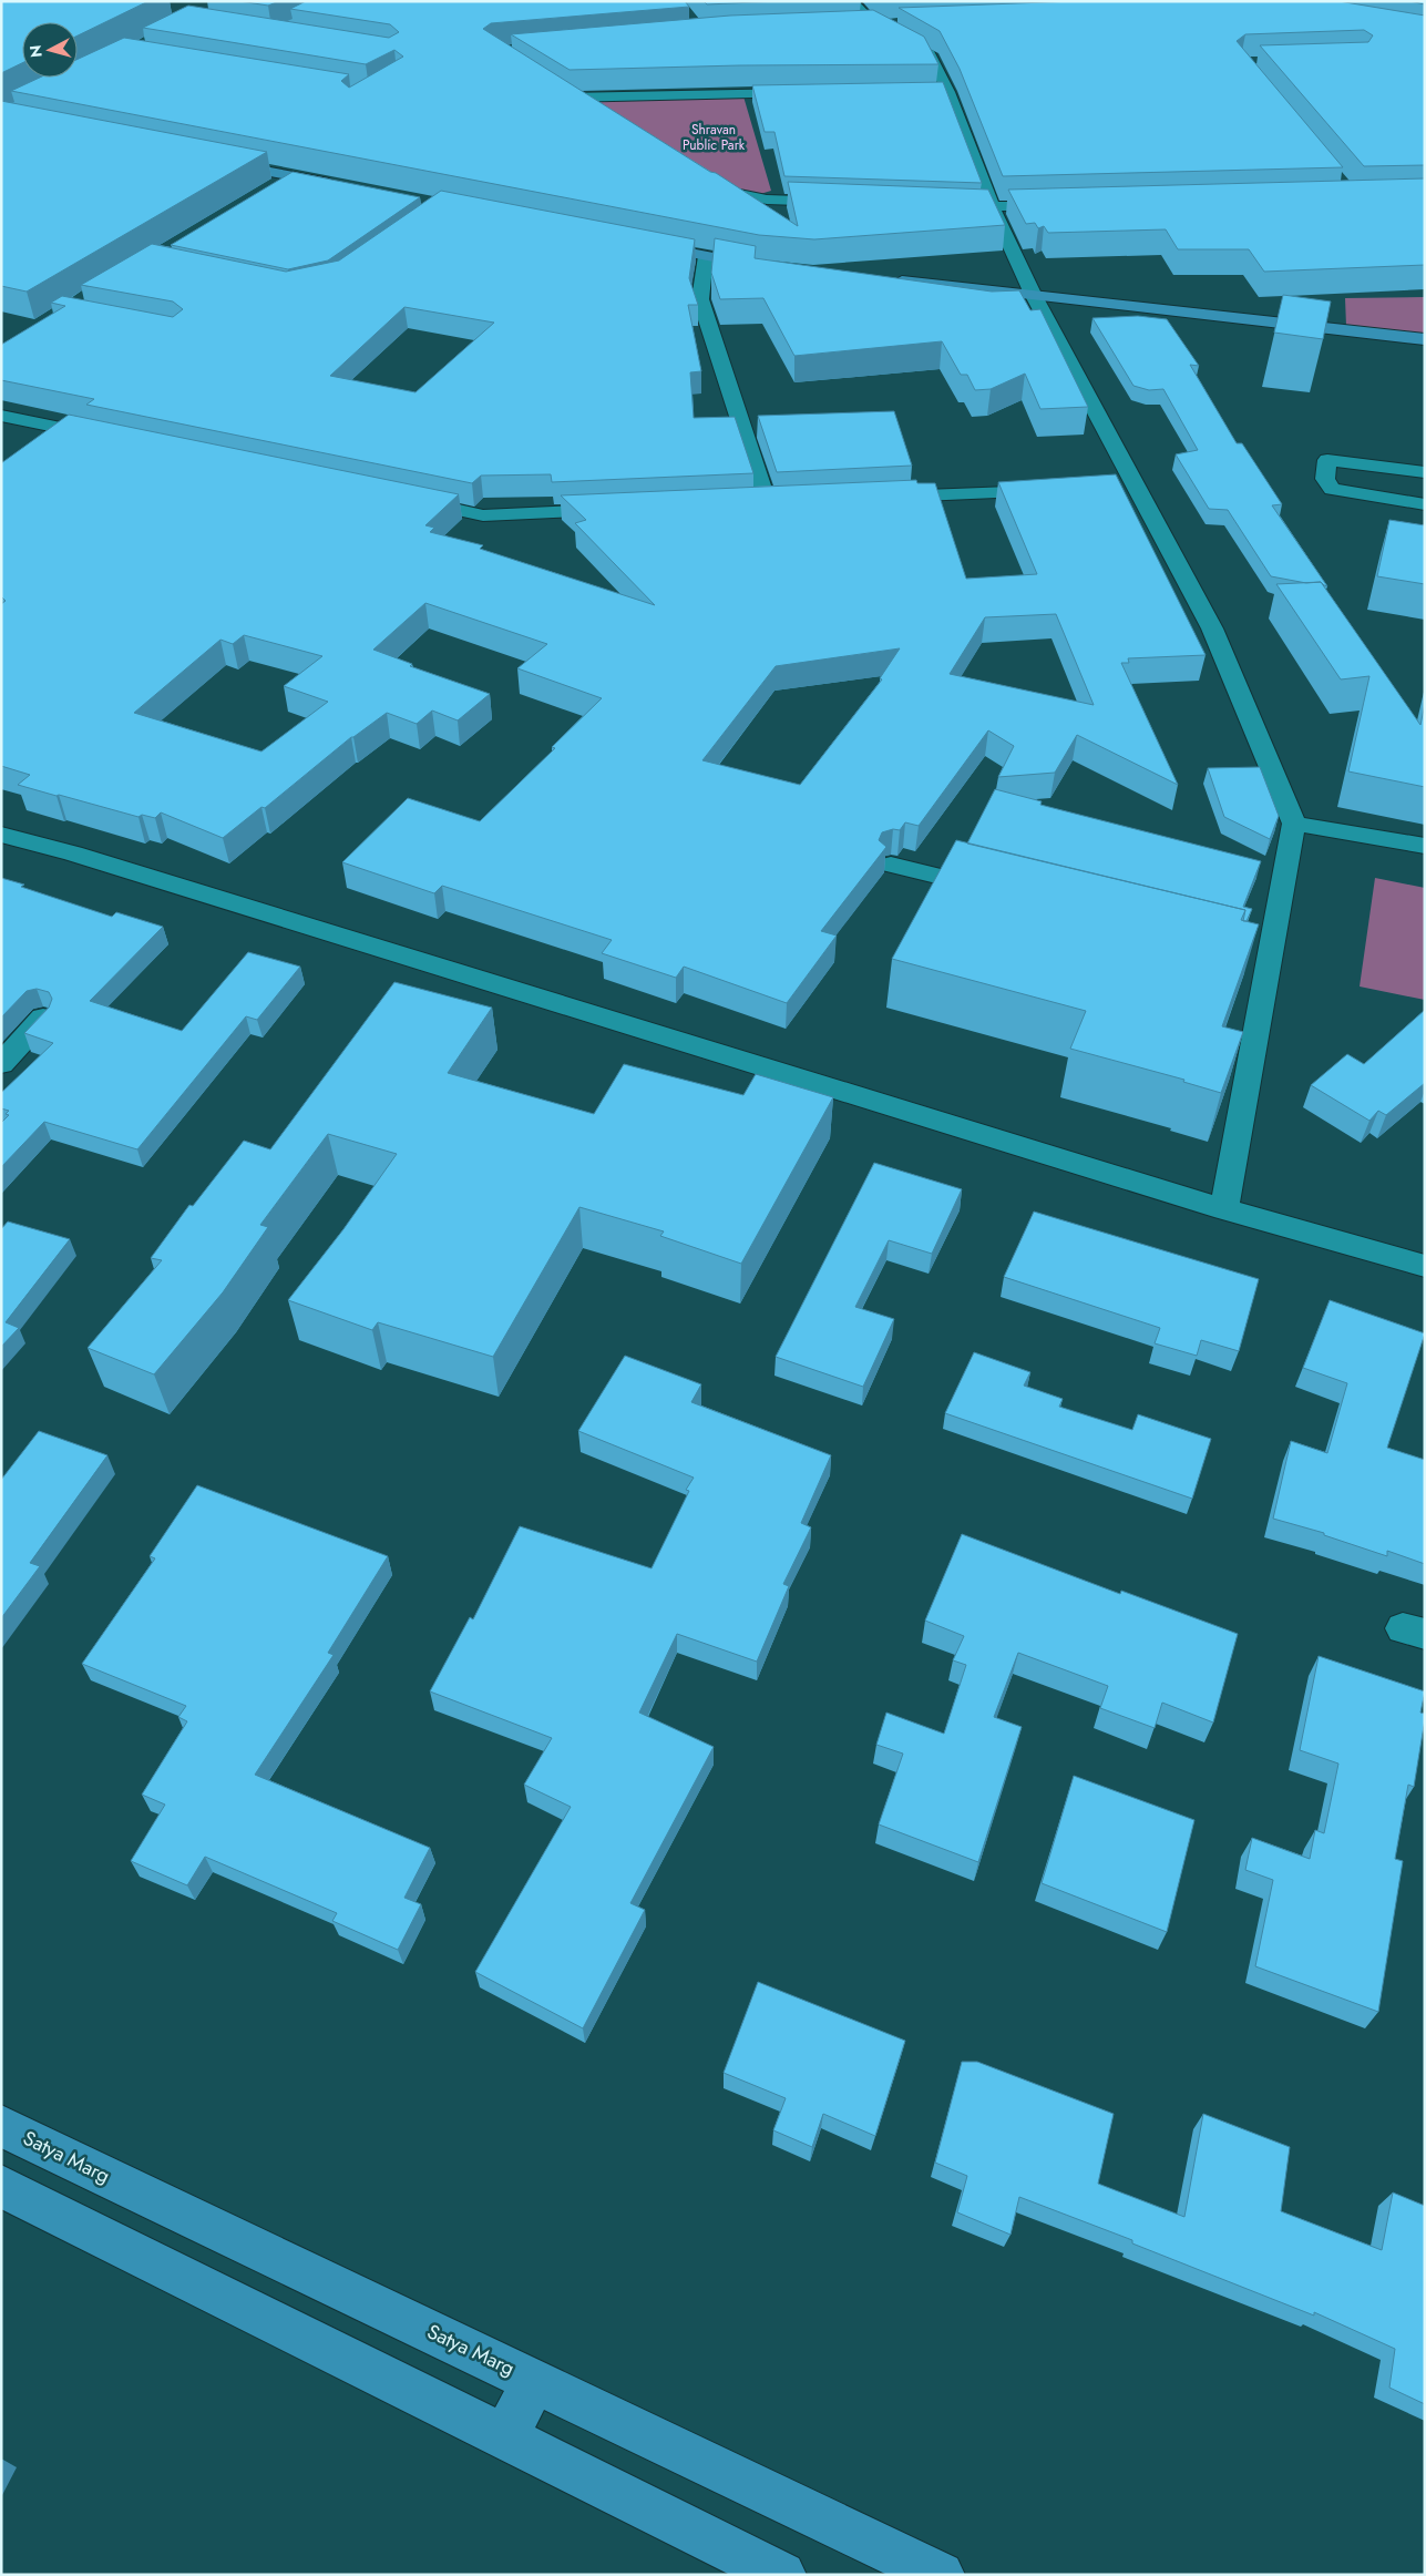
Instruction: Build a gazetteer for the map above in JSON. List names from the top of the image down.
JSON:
{
  "streets": {
    "street": ["Satya Marg"]
  },
  "parks": ["Shravan Public Park"],
  "north": "left"
}
